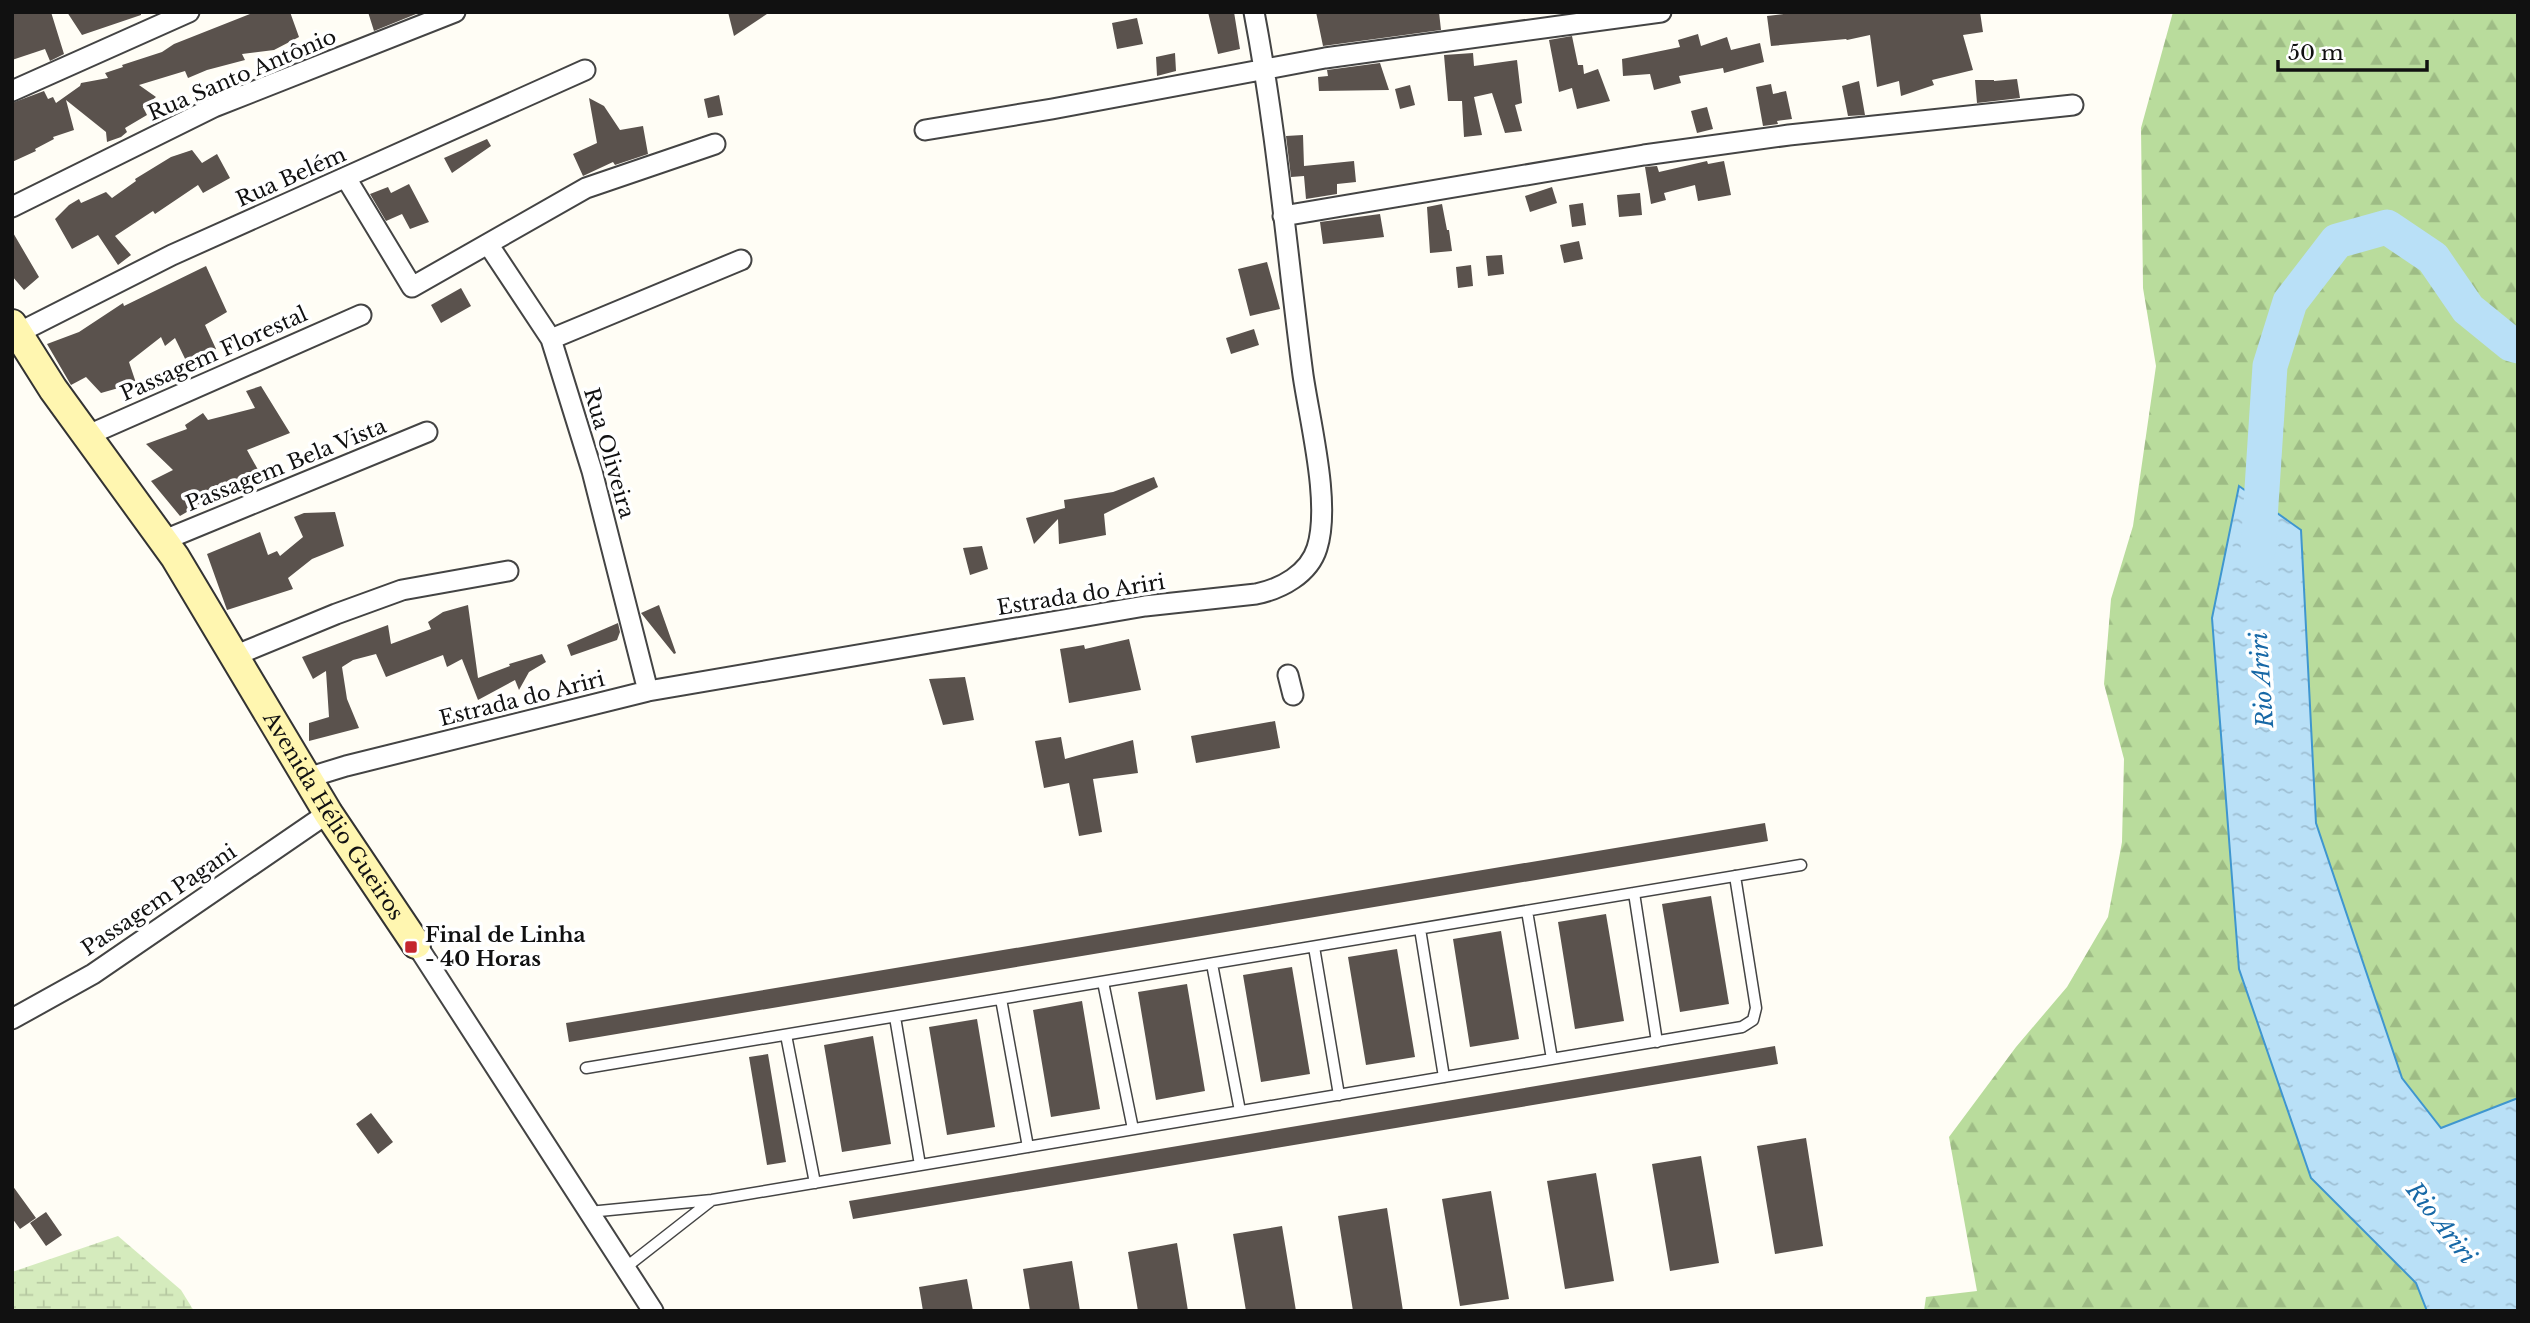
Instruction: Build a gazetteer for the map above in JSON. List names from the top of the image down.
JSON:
{
  "streets": {
    "main road": ["Avenida Hélio Gueiros"],
    "street": [
      "Rua Santo Antônio",
      "Rua Belém",
      "Passagem Florestal",
      "Rua Oliveira",
      "Passagem Bela Vista",
      "Estrada do Ariri",
      "Passagem Pagani"
    ]
  },
  "crossings": [
    ["Rua Belém", "Avenida Hélio Gueiros"],
    ["Passagem Florestal", "Avenida Hélio Gueiros"],
    ["Rua Oliveira", "Estrada do Ariri"],
    ["Passagem Bela Vista", "Avenida Hélio Gueiros"],
    ["Estrada do Ariri", "Avenida Hélio Gueiros"],
    ["Avenida Hélio Gueiros", "Passagem Pagani"]
  ],
  "water": ["Rio Ariri"],
  "places": {
    "transit": ["Final de Linha - 40 Horas"]
  },
  "scale_bar": "50 m"
}
